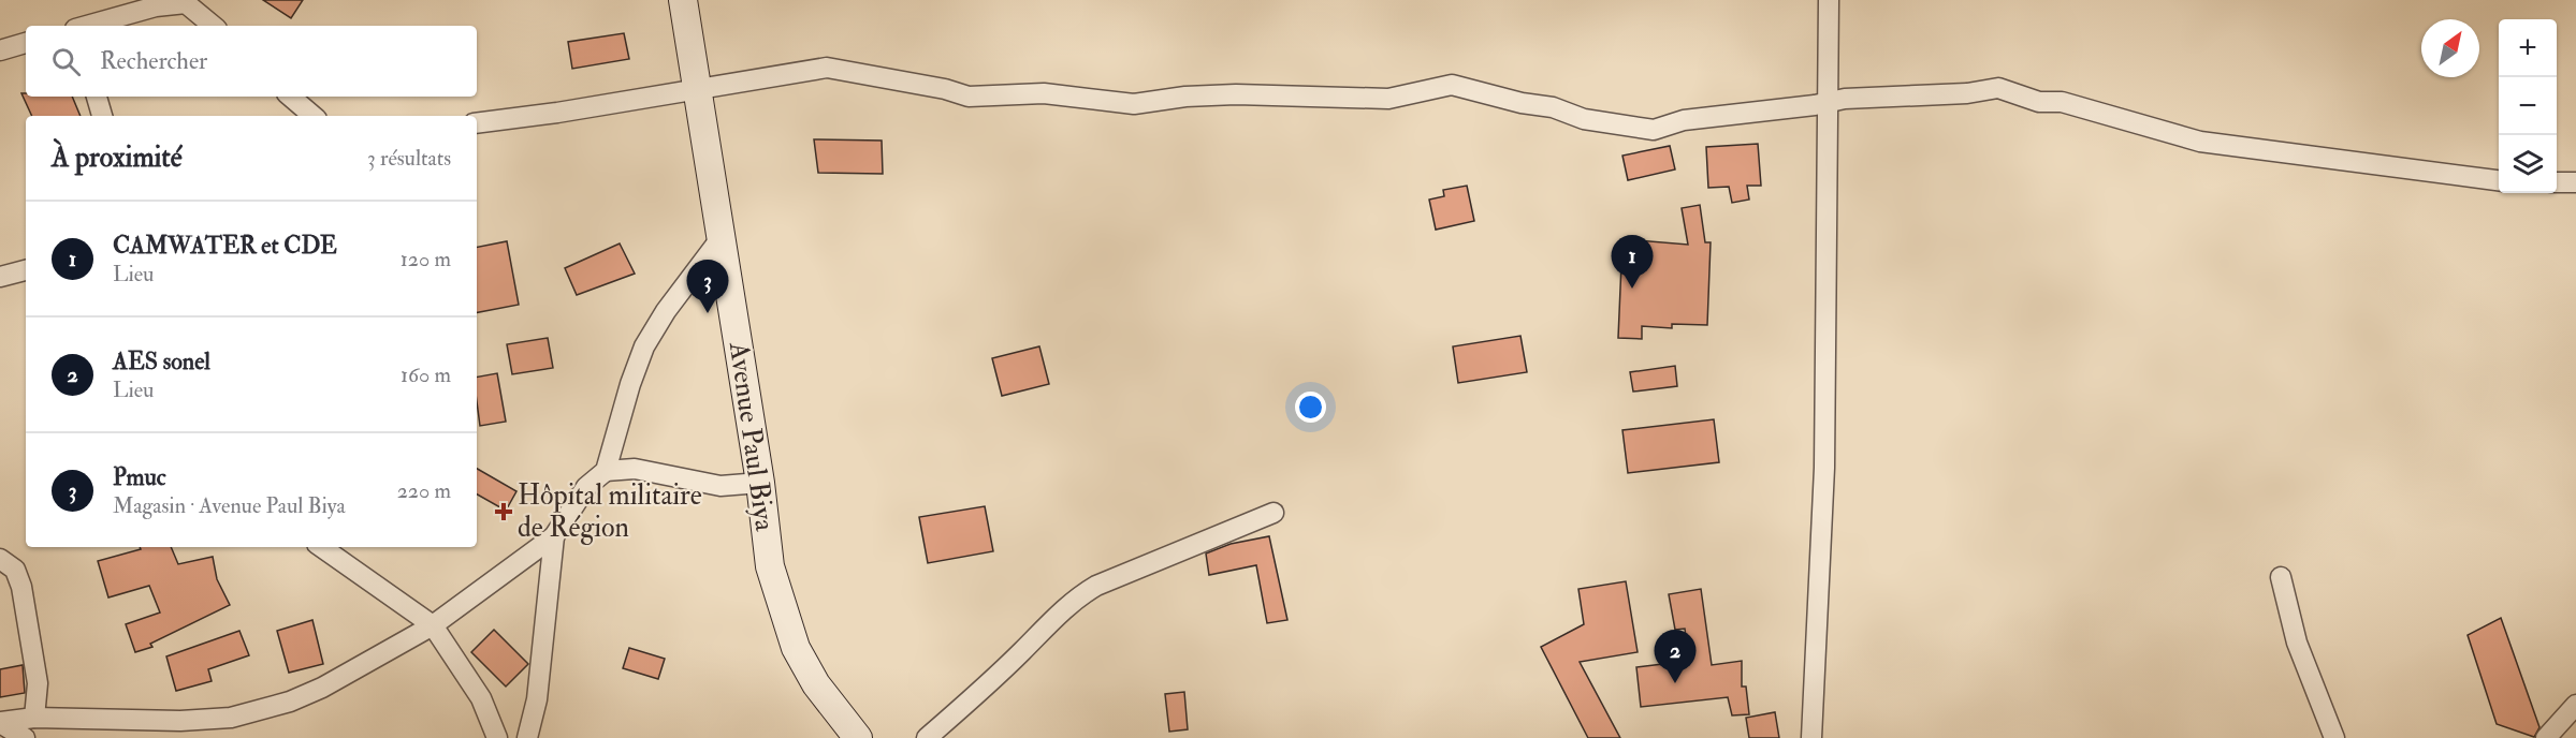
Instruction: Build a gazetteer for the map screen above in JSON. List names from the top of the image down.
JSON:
{
  "streets": {
    "main road": ["Avenue Paul Biya"]
  },
  "places": {
    "health": ["Hôpital militaire de Région"]
  },
  "north": "top right",
  "page": {
    "map_buttons": ["+", "−"],
    "search": "Rechercher",
    "heading": ["À proximité", "3 résultats"],
    "list": [
      {
        "mark": "1",
        "name": "CAMWATER et CDE",
        "note": "Lieu",
        "value": "120 m"
      },
      {
        "mark": "2",
        "name": "AES sonel",
        "note": "Lieu",
        "value": "160 m"
      },
      {
        "mark": "3",
        "name": "Pmuc",
        "note": "Magasin · Avenue Paul Biya",
        "value": "220 m"
      }
    ],
    "pins": ["1", "3", "2"]
  }
}
